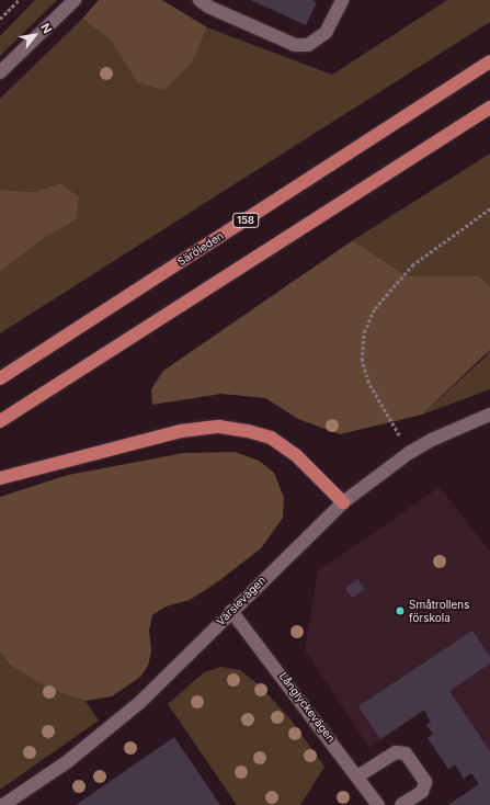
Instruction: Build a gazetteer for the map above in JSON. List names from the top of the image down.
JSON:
{
  "streets": {
    "main road": ["158", "Säröleden"],
    "street": ["Värslevägen", "Långlyckevägen"]
  },
  "crossings": [
    ["Värslevägen", "Långlyckevägen"]
  ],
  "places": ["Småtrollens förskola"],
  "north": "top right"
}
